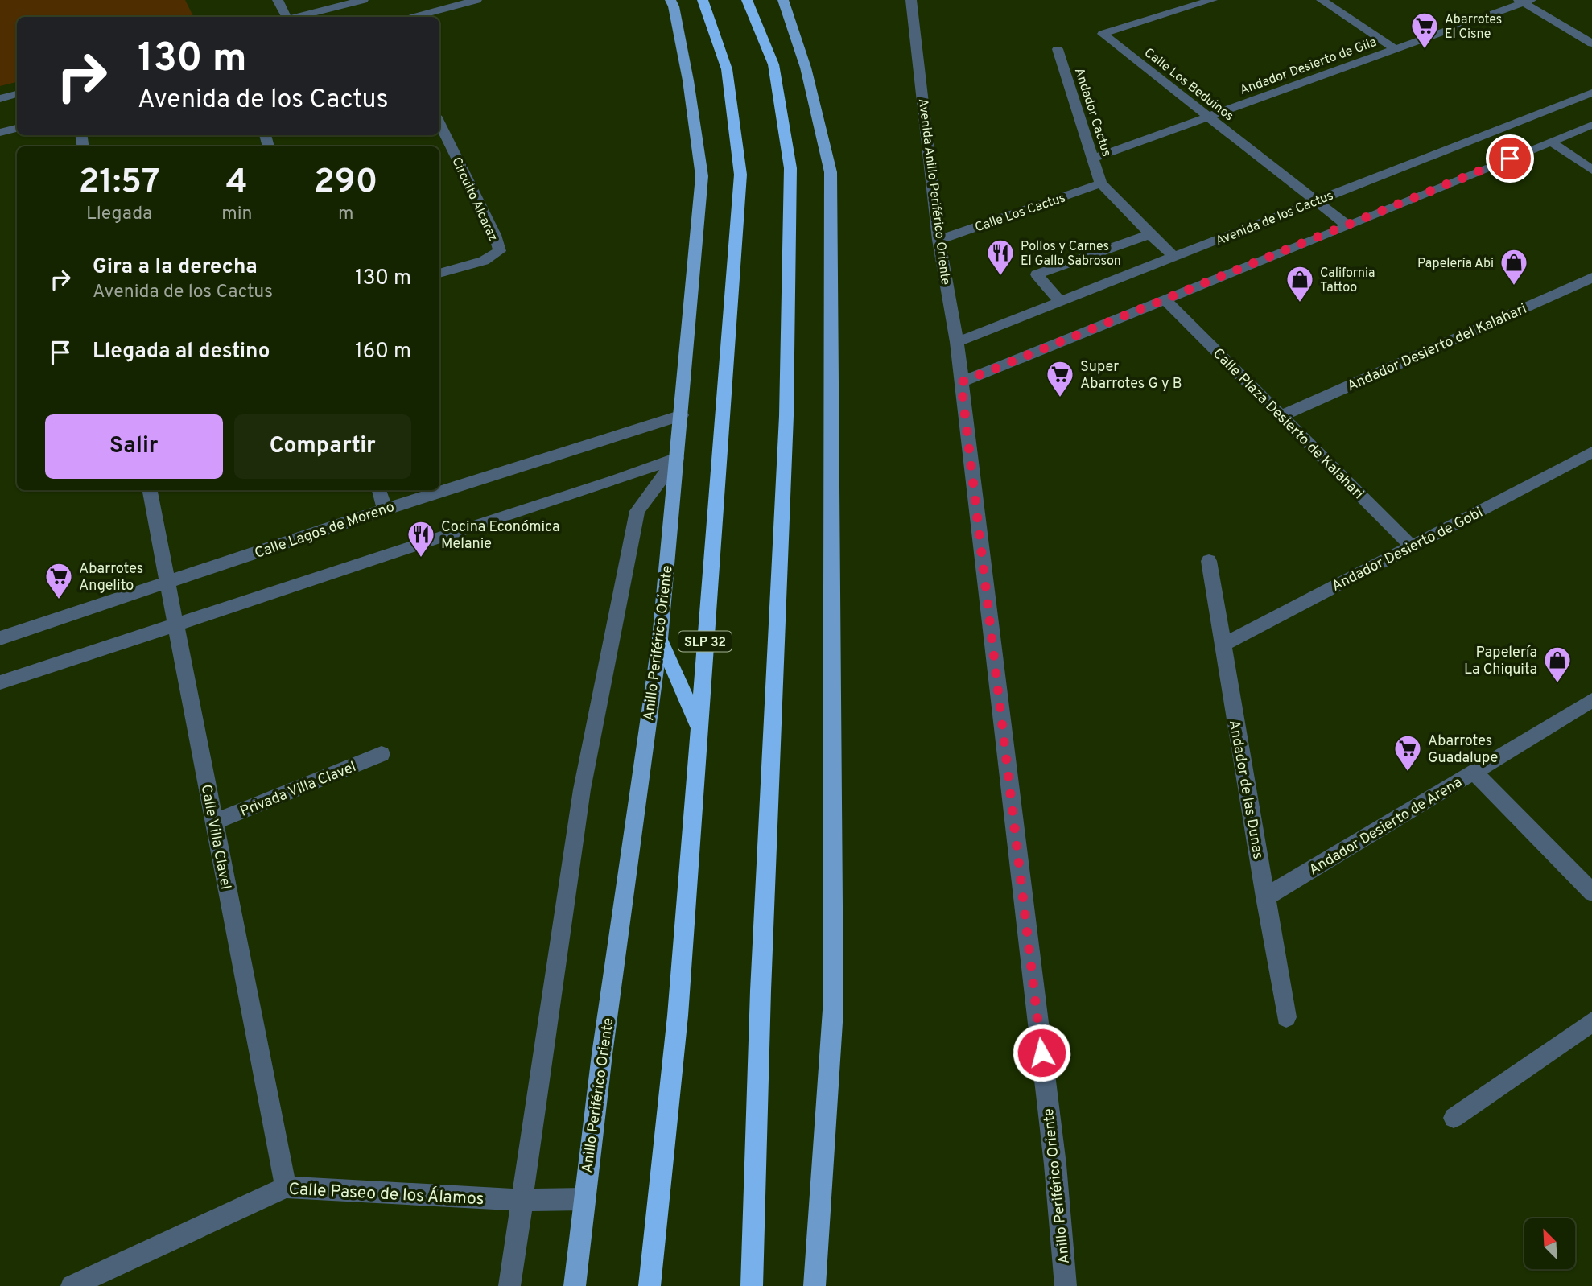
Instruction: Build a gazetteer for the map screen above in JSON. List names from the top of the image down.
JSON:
{
  "streets": {
    "highway": ["SLP 32"],
    "main road": ["Anillo Periférico Oriente"],
    "street": [
      "Andador Desierto de Gila",
      "Calle Los Beduinos",
      "Andador Cactus",
      "Avenida Anillo Periférico Oriente",
      "Circuito Alcaraz",
      "Calle Los Cactus",
      "Avenida de los Cactus",
      "Andador Desierto del Kalahari",
      "Calle Plaza Desierto de Kalahari",
      "Calle Lagos de Moreno",
      "Andador Desierto de Gobi",
      "Privada Villa Clavel",
      "Andador de las Dunas",
      "Andador Desierto de Arena",
      "Calle Villa Clavel",
      "Calle Paseo de los Álamos"
    ]
  },
  "crossings": [
    ["Andador Desierto de Gila", "Calle Los Beduinos"],
    ["Andador Desierto de Gila", "Andador Cactus"],
    ["Calle Los Beduinos", "Avenida de los Cactus"],
    ["Andador Cactus", "Calle Los Cactus"],
    ["Avenida Anillo Periférico Oriente", "Calle Los Cactus"],
    ["Avenida Anillo Periférico Oriente", "Avenida de los Cactus"],
    ["Avenida Anillo Periférico Oriente", "Anillo Periférico Oriente"],
    ["Andador Desierto del Kalahari", "Calle Plaza Desierto de Kalahari"],
    ["Calle Plaza Desierto de Kalahari", "Andador Desierto de Gobi"],
    ["Calle Lagos de Moreno", "Anillo Periférico Oriente"],
    ["Calle Lagos de Moreno", "Calle Villa Clavel"],
    ["Andador Desierto de Gobi", "Andador de las Dunas"],
    ["Anillo Periférico Oriente", "Calle Paseo de los Álamos"],
    ["Privada Villa Clavel", "Calle Villa Clavel"],
    ["Andador de las Dunas", "Andador Desierto de Arena"],
    ["Calle Villa Clavel", "Calle Paseo de los Álamos"]
  ],
  "places": {
    "supermarket": [
      "Abarrotes El Cisne",
      "Super Abarrotes G y B",
      "Abarrotes Angelito",
      "Abarrotes Guadalupe"
    ],
    "restaurant": ["Pollos y Carnes El Gallo Sabroson", "Cocina Económica Melanie"],
    "shop": ["Papelería Abi", "California Tattoo", "Papelería La Chiquita"]
  },
  "north": "top left",
  "page": {
    "turn": ["130 m", "Avenida de los Cactus"],
    "eta": [
      "21:57",
      "Llegada",
      "4",
      "min",
      "290",
      "m"
    ],
    "list": [
      {
        "name": "Gira a la derecha",
        "note": "Avenida de los Cactus",
        "value": "130 m"
      },
      {
        "name": "Llegada al destino",
        "value": "160 m"
      }
    ],
    "buttons": ["Salir", "Compartir"]
  }
}
